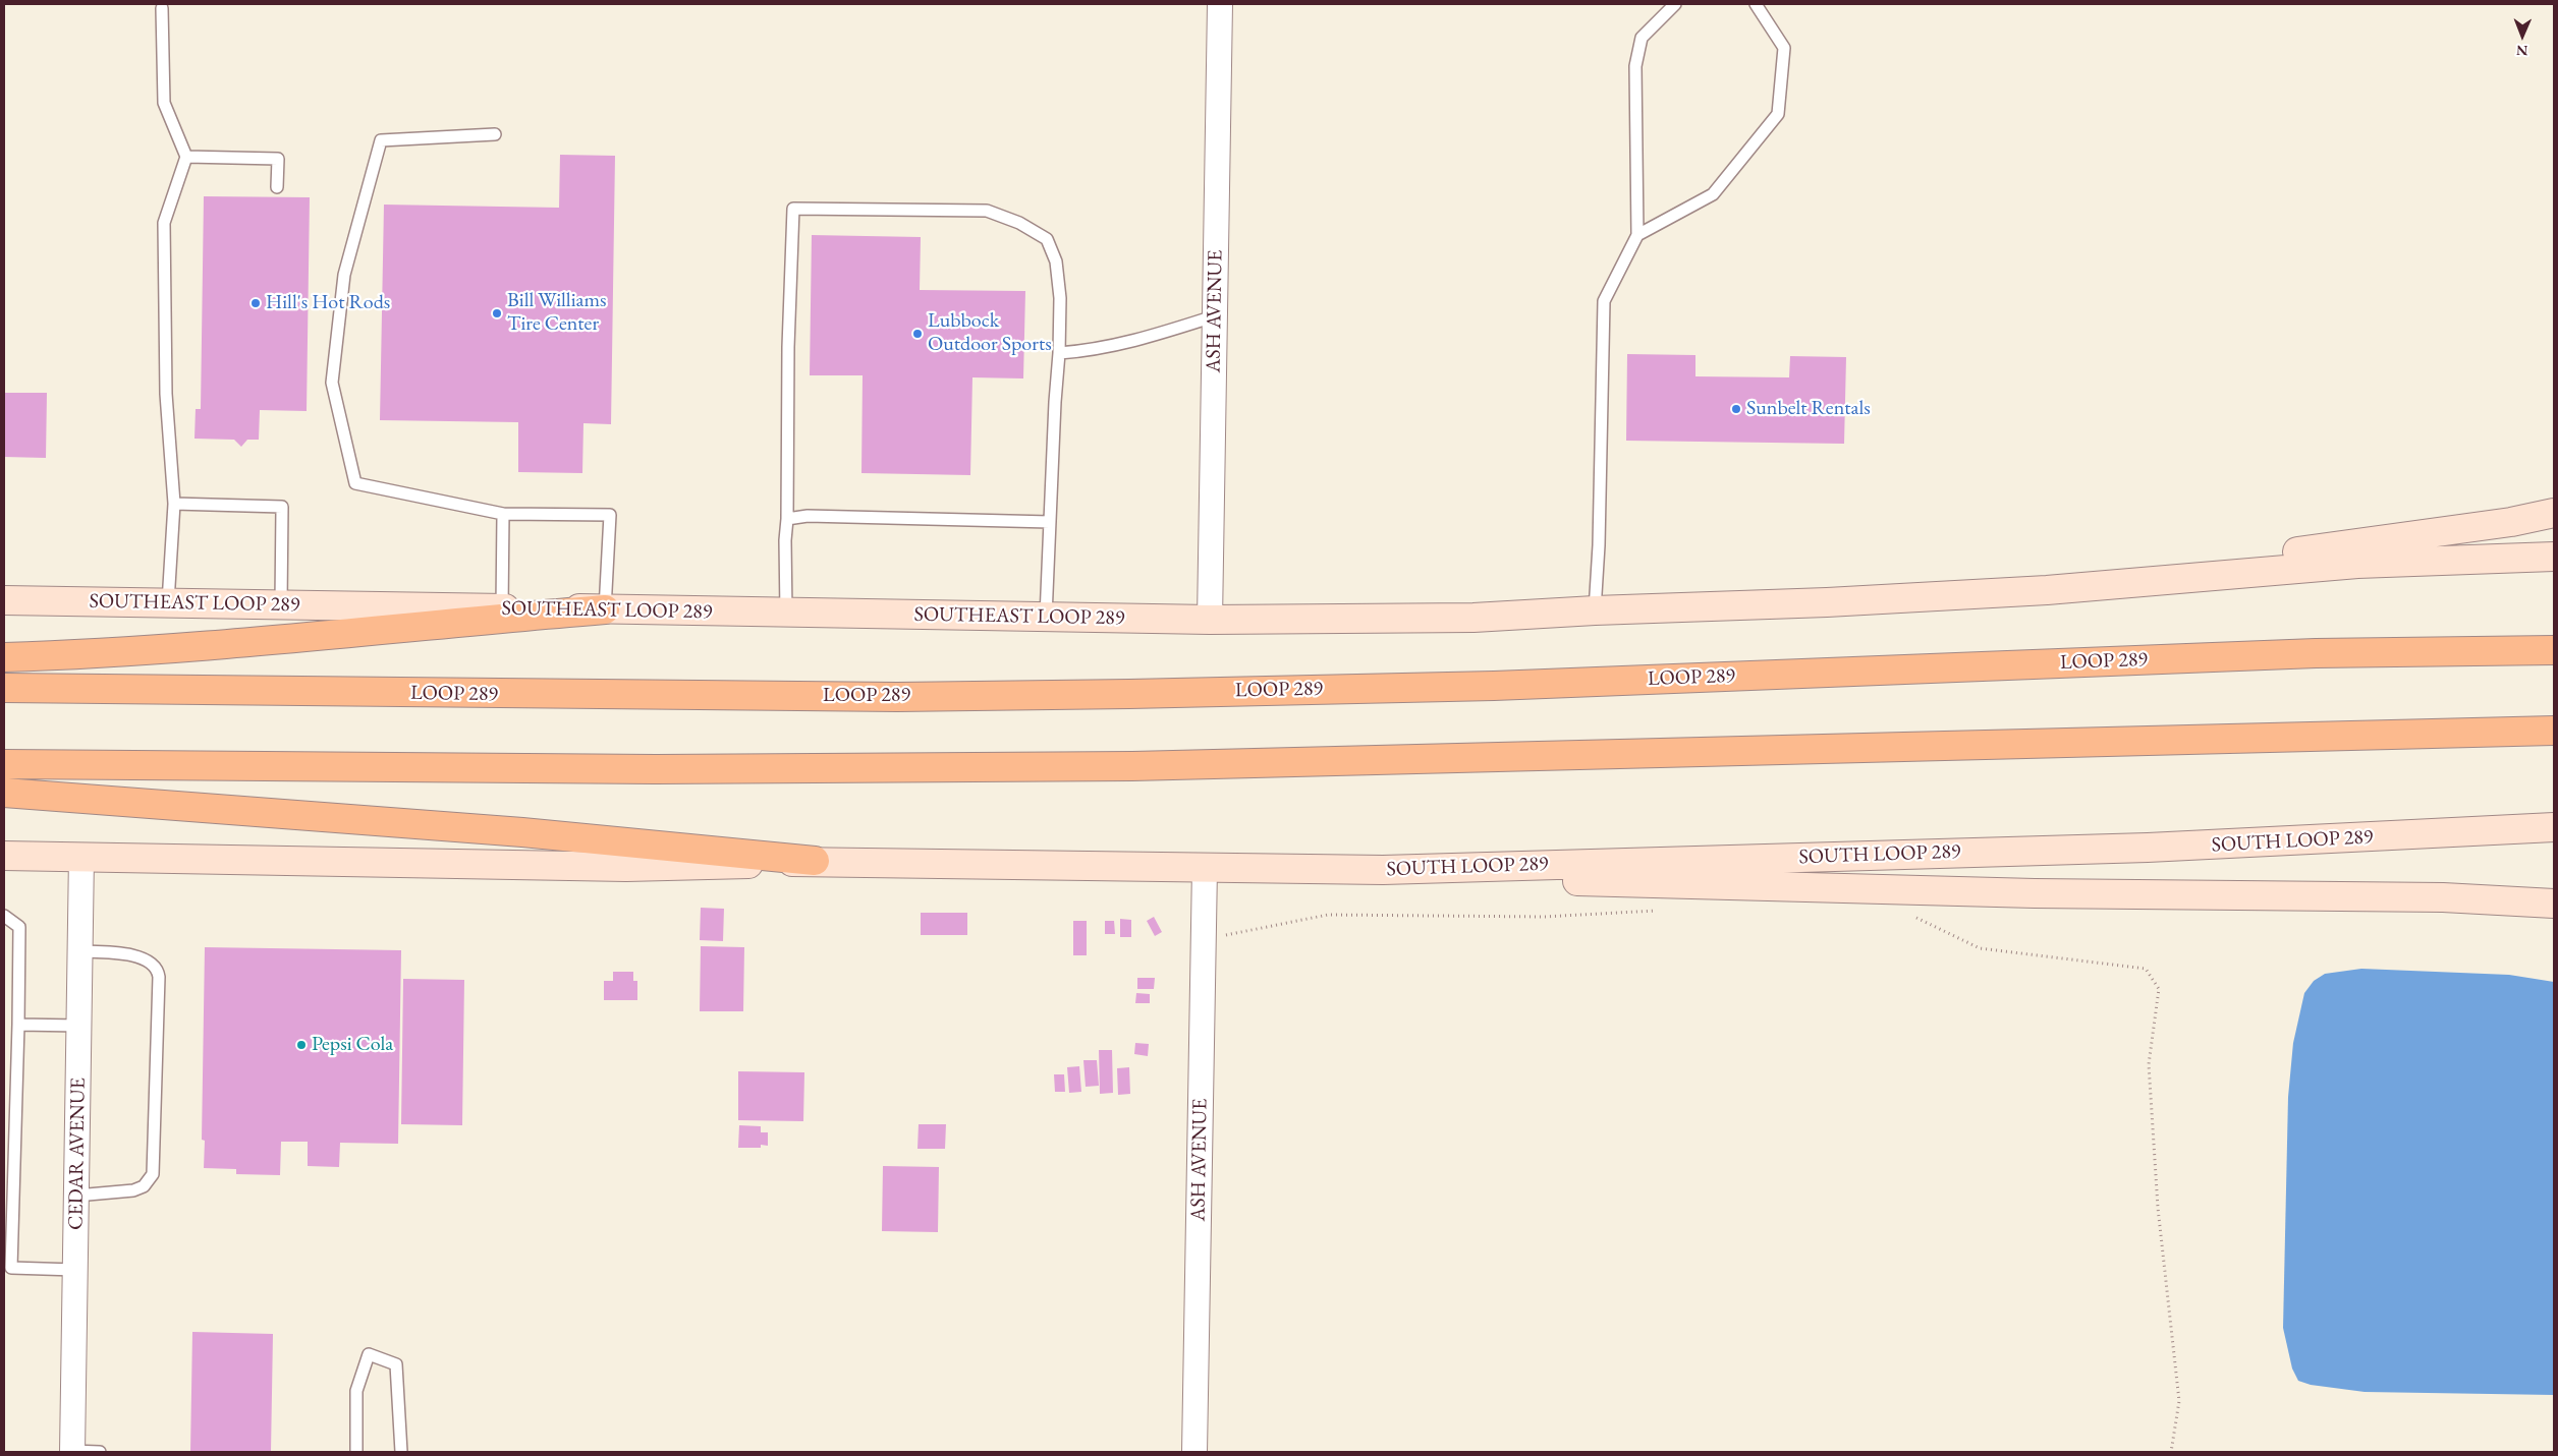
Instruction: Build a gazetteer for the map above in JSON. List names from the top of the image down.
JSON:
{
  "streets": {
    "highway": ["LOOP 289"],
    "main road": ["SOUTHEAST LOOP 289", "SOUTH LOOP 289"],
    "street": ["ASH AVENUE", "CEDAR AVENUE"]
  },
  "crossings": [
    ["ASH AVENUE", "SOUTHEAST LOOP 289"],
    ["ASH AVENUE", "SOUTH LOOP 289"]
  ],
  "places": [
    "Hill's Hot Rods",
    "Bill Williams Tire Center",
    "Lubbock Outdoor Sports",
    "Sunbelt Rentals",
    "Pepsi Cola"
  ],
  "north": "bottom"
}
